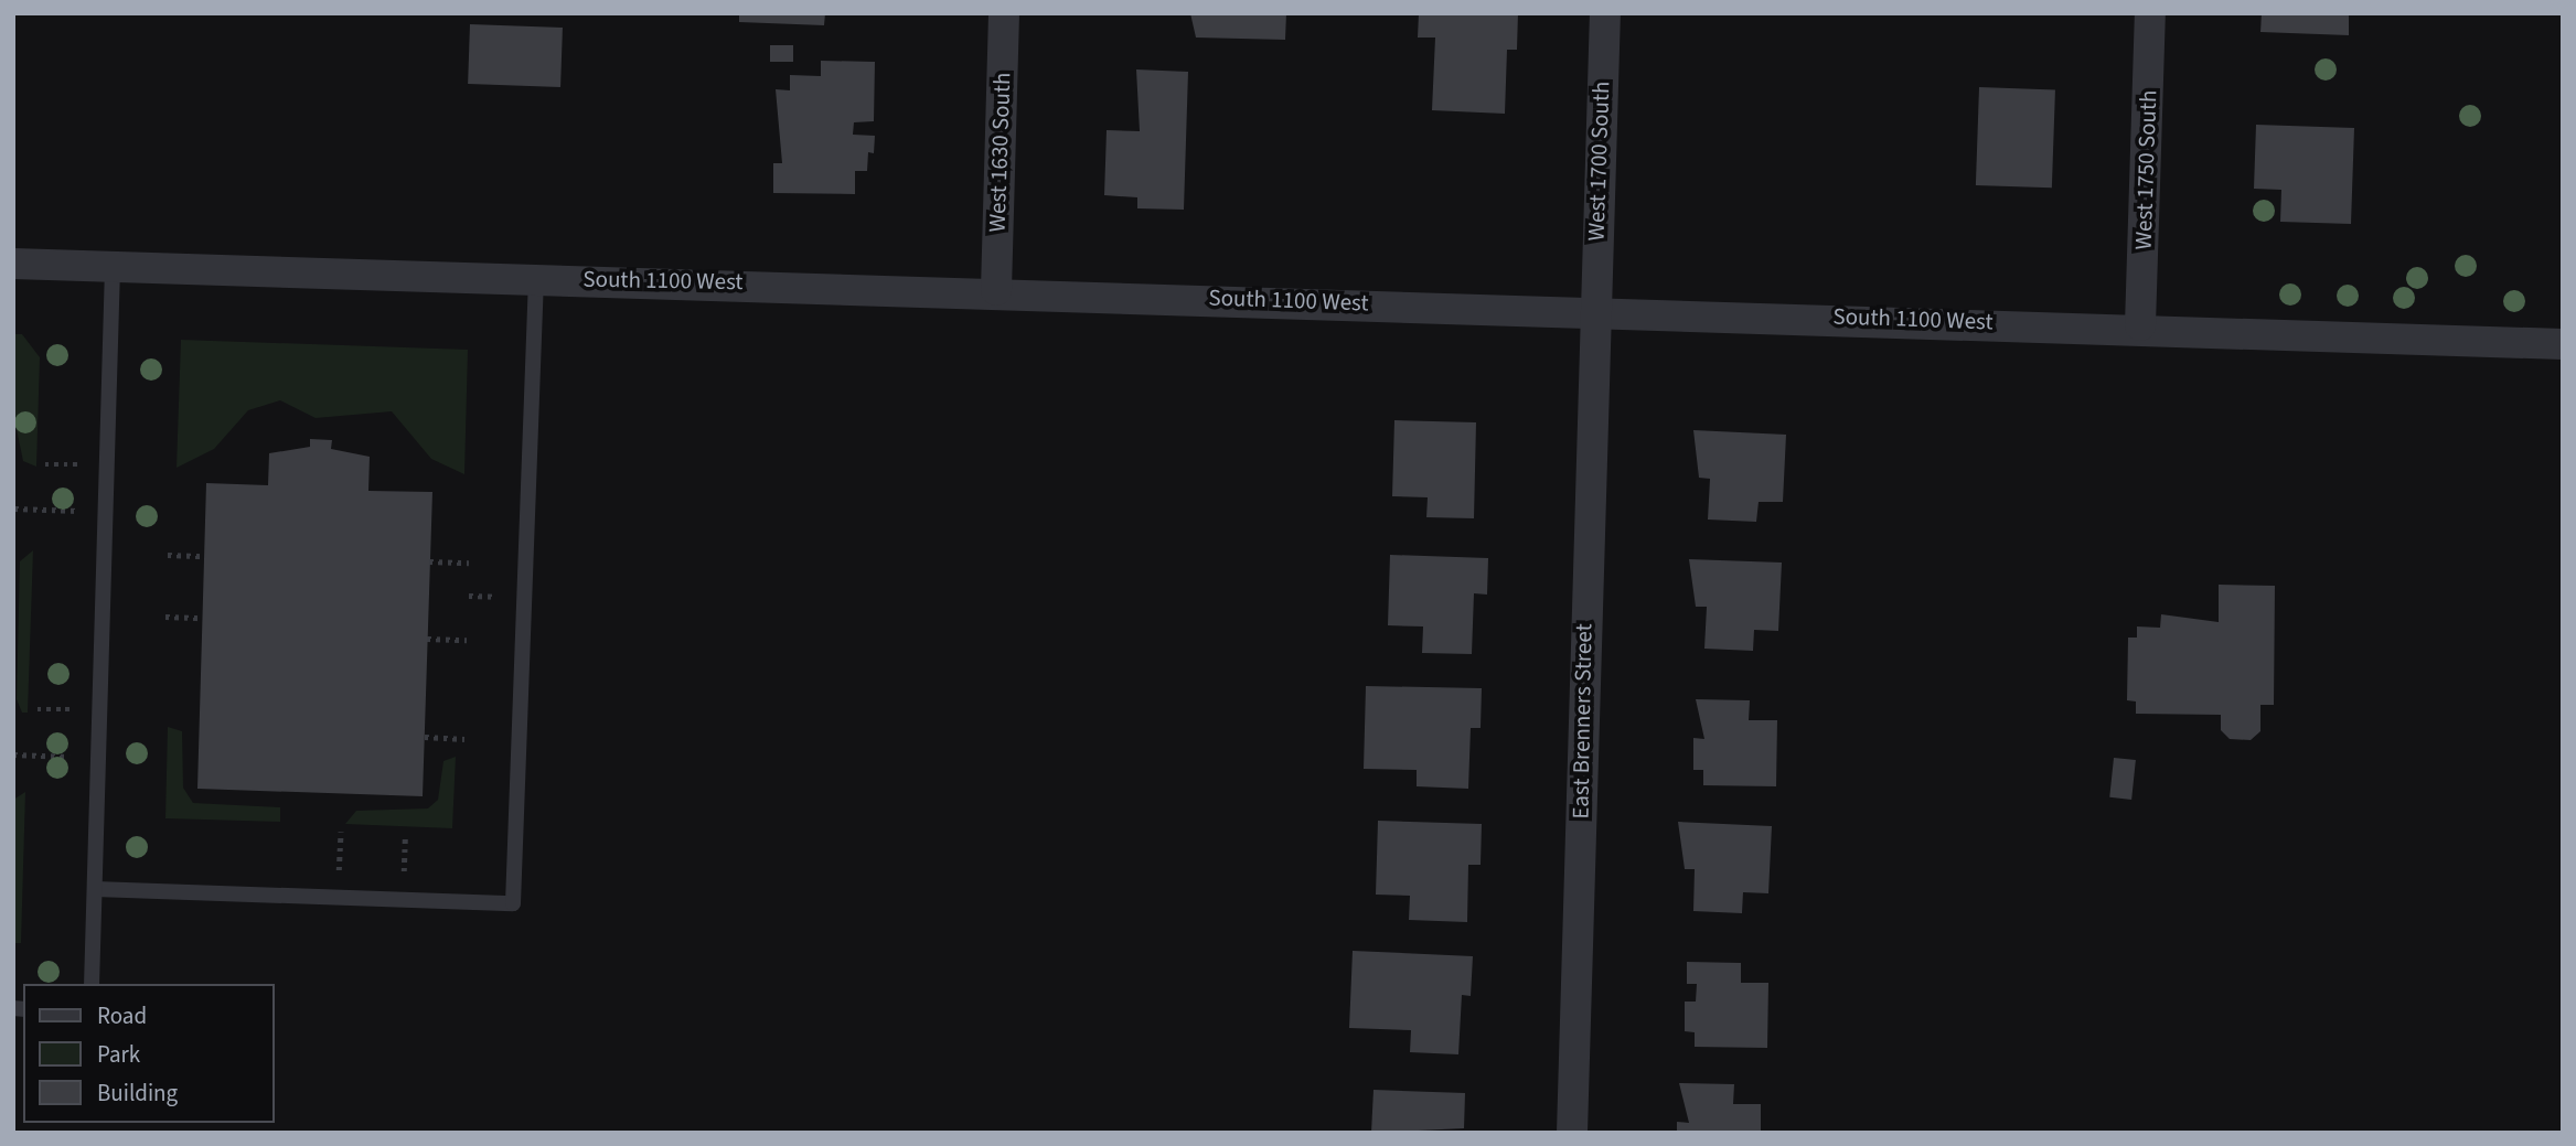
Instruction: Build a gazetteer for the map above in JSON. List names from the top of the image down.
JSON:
{
  "streets": {
    "street": [
      "West 1630 South",
      "West 1700 South",
      "West 1750 South",
      "South 1100 West",
      "East Brenners Street"
    ]
  },
  "crossings": [
    ["West 1630 South", "South 1100 West"],
    ["West 1700 South", "South 1100 West"],
    ["West 1700 South", "East Brenners Street"],
    ["West 1750 South", "South 1100 West"],
    ["South 1100 West", "East Brenners Street"]
  ],
  "legend": ["Road", "Park", "Building"]
}
